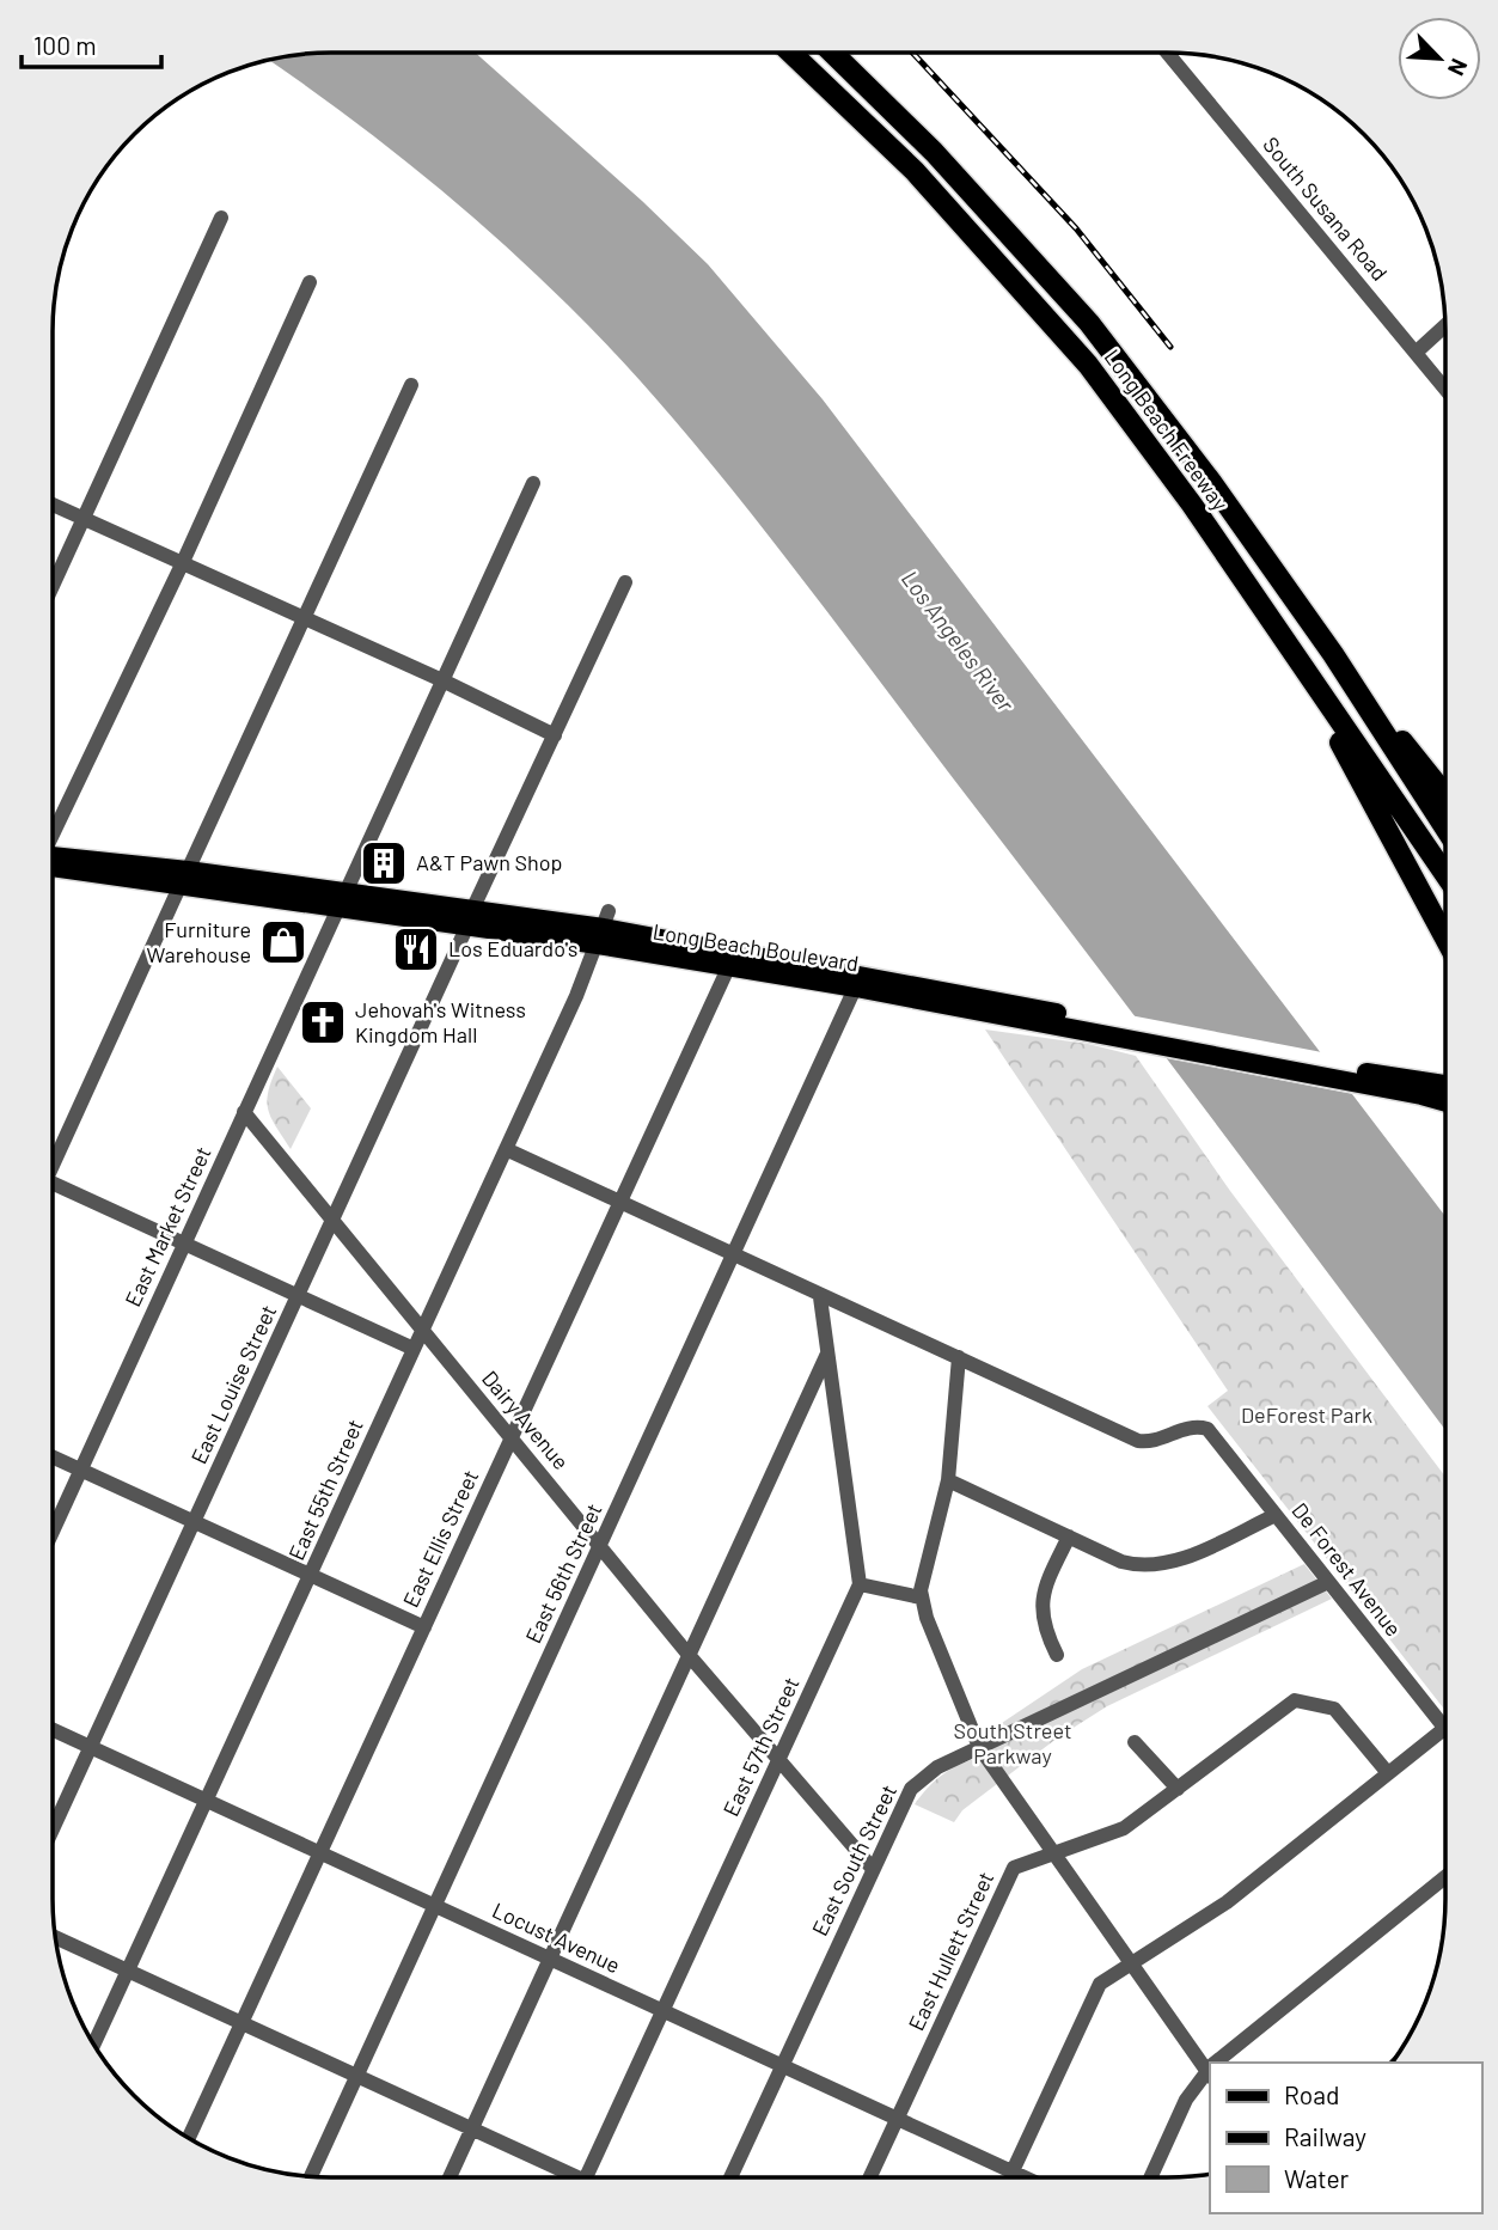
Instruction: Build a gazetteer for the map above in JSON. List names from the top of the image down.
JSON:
{
  "streets": {
    "highway": ["Long Beach Freeway"],
    "main road": ["Long Beach Boulevard"],
    "street": [
      "South Susana Road",
      "East Market Street",
      "East Louise Street",
      "Dairy Avenue",
      "East 55th Street",
      "East Ellis Street",
      "De Forest Avenue",
      "East 56th Street",
      "East 57th Street",
      "East South Street",
      "Locust Avenue",
      "East Hullett Street"
    ]
  },
  "crossings": [
    ["Long Beach Boulevard", "East Market Street"],
    ["Long Beach Boulevard", "East Louise Street"],
    ["Long Beach Boulevard", "East 55th Street"],
    ["Long Beach Boulevard", "East Ellis Street"],
    ["Long Beach Boulevard", "East 56th Street"],
    ["East Market Street", "Dairy Avenue"],
    ["East Louise Street", "Dairy Avenue"],
    ["East Louise Street", "Locust Avenue"],
    ["Dairy Avenue", "East 55th Street"],
    ["Dairy Avenue", "East Ellis Street"],
    ["Dairy Avenue", "East 56th Street"],
    ["Dairy Avenue", "East 57th Street"],
    ["Dairy Avenue", "East South Street"],
    ["East 55th Street", "Locust Avenue"],
    ["East Ellis Street", "Locust Avenue"],
    ["De Forest Avenue", "East South Street"],
    ["East 56th Street", "Locust Avenue"],
    ["East 57th Street", "Locust Avenue"],
    ["East South Street", "Locust Avenue"],
    ["Locust Avenue", "East Hullett Street"]
  ],
  "water": ["Los Angeles River"],
  "parks": ["DeForest Park", "South Street Parkway"],
  "places": {
    "building": ["A&T Pawn Shop"],
    "shop": ["Furniture Warehouse"],
    "restaurant": ["Los Eduardo's"],
    "church": ["Jehovah's Witness Kingdom Hall"]
  },
  "legend": ["Road", "Railway", "Water"],
  "scale_bar": "100 m",
  "north": "bottom right"
}
